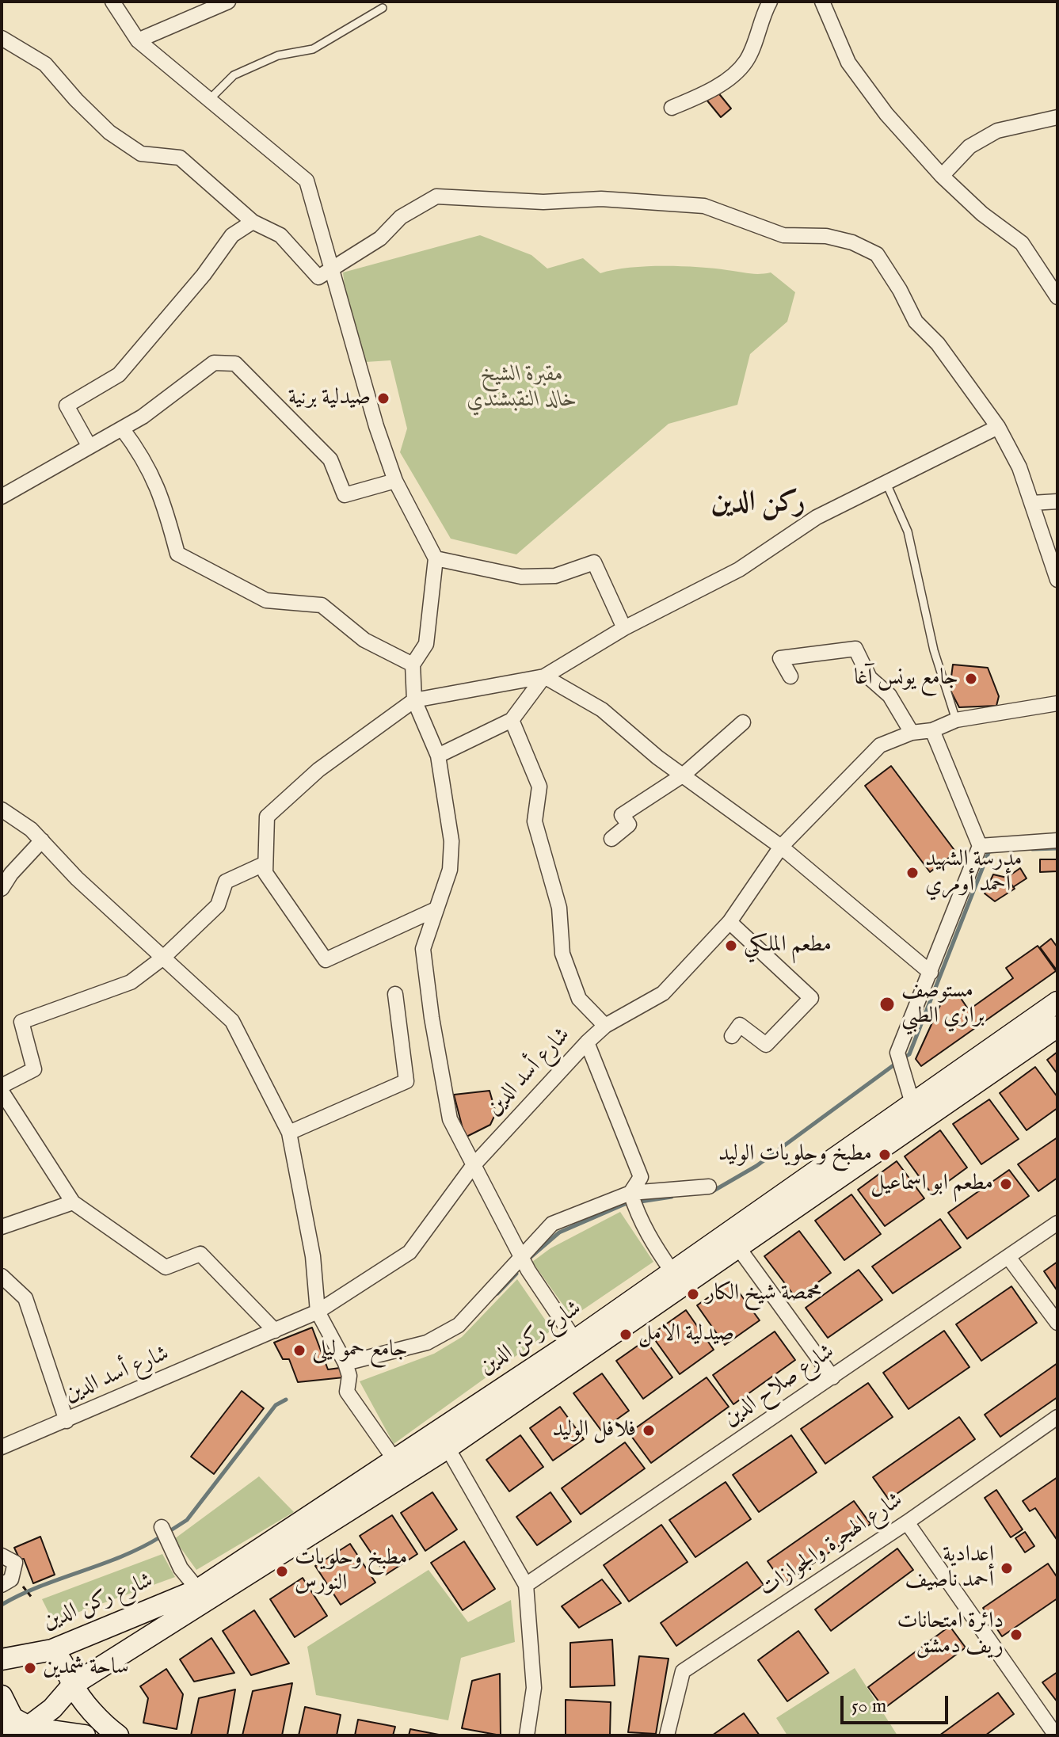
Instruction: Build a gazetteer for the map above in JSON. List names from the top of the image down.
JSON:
{
  "streets": {
    "main road": ["شارع ركن الدين"],
    "street": ["شارع أسد الدين", "شارع صلاح الدين", "شارع الهجرة والجوازات"]
  },
  "districts": ["ركن الدين"],
  "parks": ["مقبرة الشيخ خالد النقبشندي"],
  "places": [
    "صيدلية برنية",
    "جامع يونس آغا",
    "مدرسة الشهيد أحمد أومري",
    "مطعم الملكي",
    "مستوصف برازي الطبي",
    "مطبخ وحلويات الوليد",
    "مطعم ابو اسماعيل",
    "محمصة شيخ الكار",
    "صيدلية الامل",
    "جامع حمو ليلى",
    "فلافل الوليد",
    "إعدادية أحمد ناصيف",
    "مطبخ وحلويات النورس",
    "دائرة امتحانات ريف دمشق",
    "ساحة شمدين"
  ],
  "scale_bar": "50 m"
}
